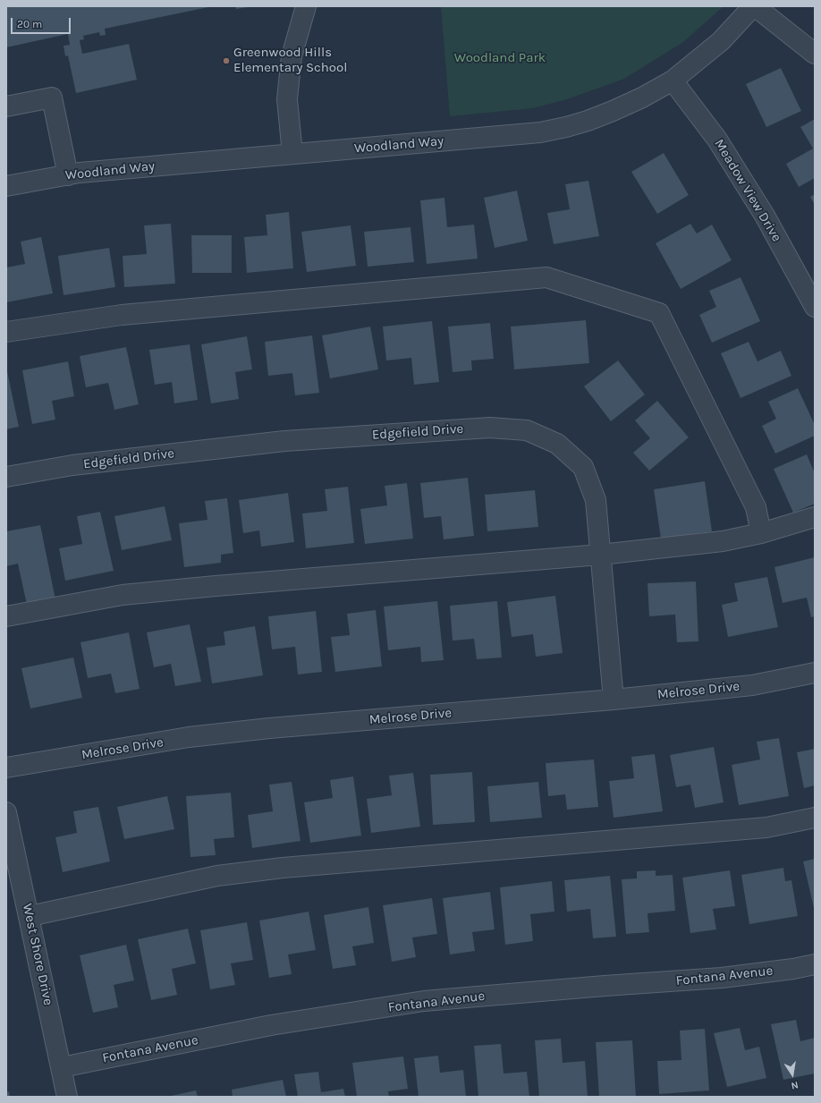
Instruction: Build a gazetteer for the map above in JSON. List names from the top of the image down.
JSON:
{
  "streets": {
    "street": [
      "Woodland Way",
      "Meadow View Drive",
      "Edgefield Drive",
      "Melrose Drive",
      "West Shore Drive",
      "Fontana Avenue"
    ]
  },
  "crossings": [
    ["Woodland Way", "Meadow View Drive"],
    ["Edgefield Drive", "Melrose Drive"],
    ["West Shore Drive", "Fontana Avenue"]
  ],
  "parks": ["Woodland Park"],
  "places": ["Greenwood Hills Elementary School"],
  "scale_bar": "20 m",
  "north": "bottom"
}
